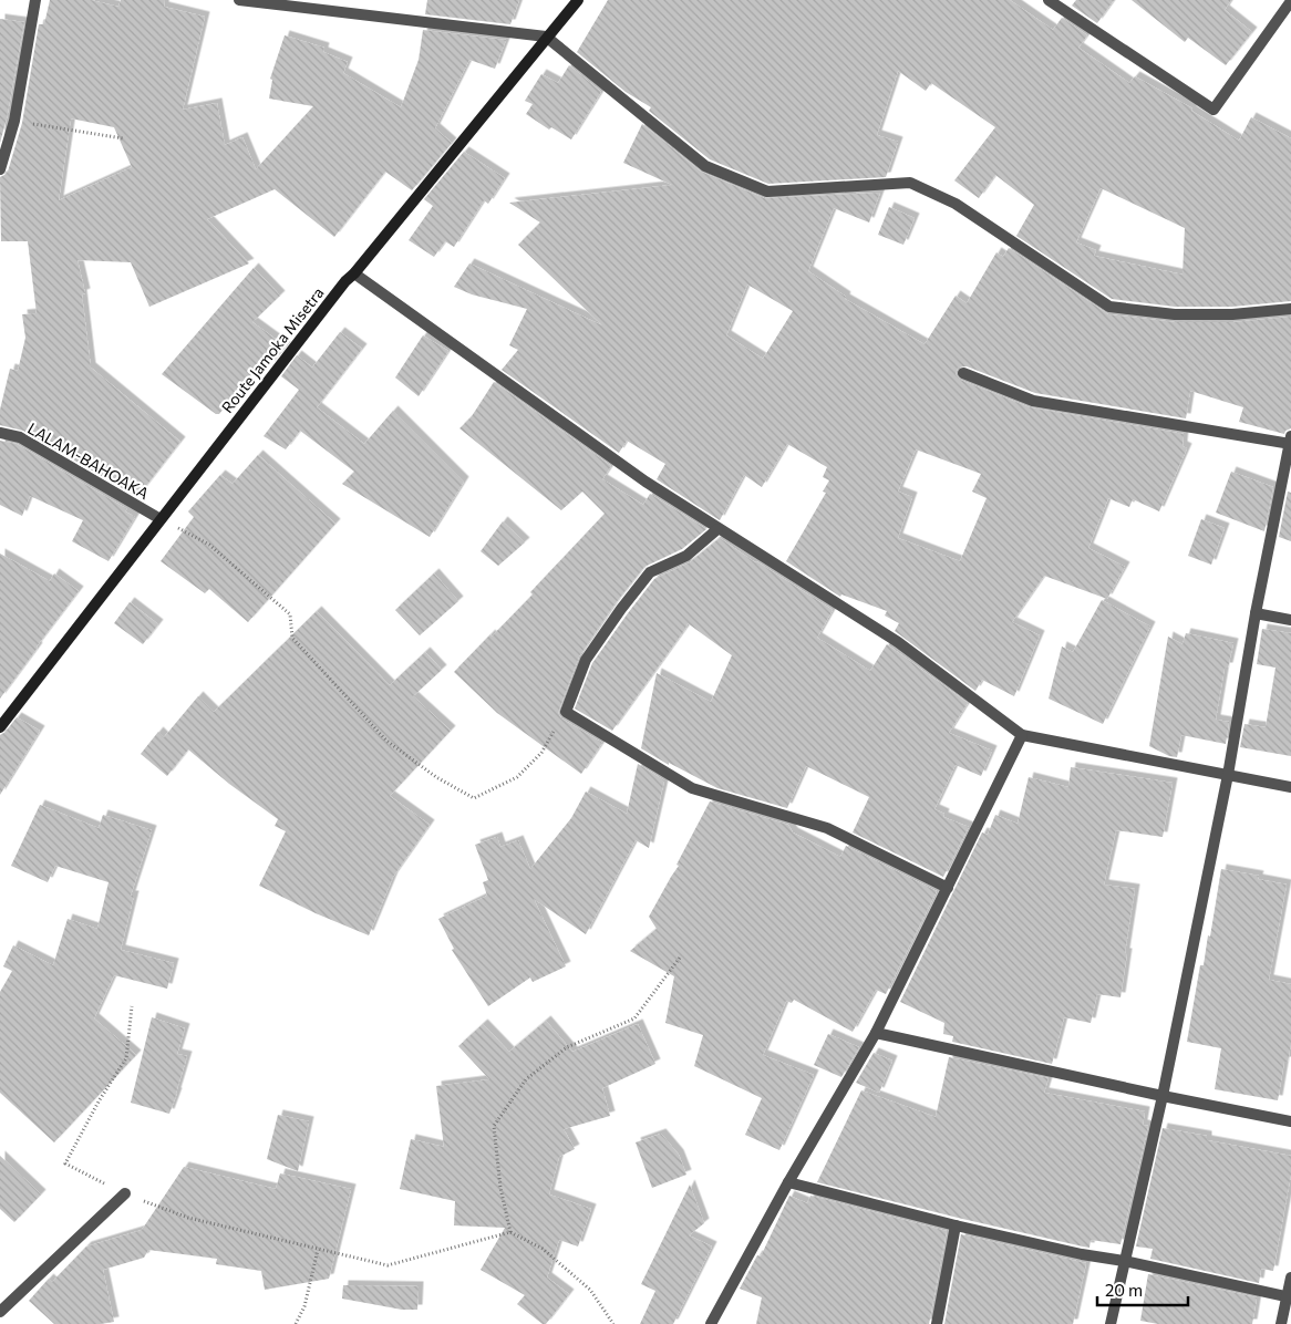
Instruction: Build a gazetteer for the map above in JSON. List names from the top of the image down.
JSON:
{
  "streets": {
    "street": ["Route Jamoka Misetra", "LALAM-BAHOAKA"]
  },
  "crossings": [
    ["Route Jamoka Misetra", "LALAM-BAHOAKA"]
  ],
  "scale_bar": "20 m"
}
